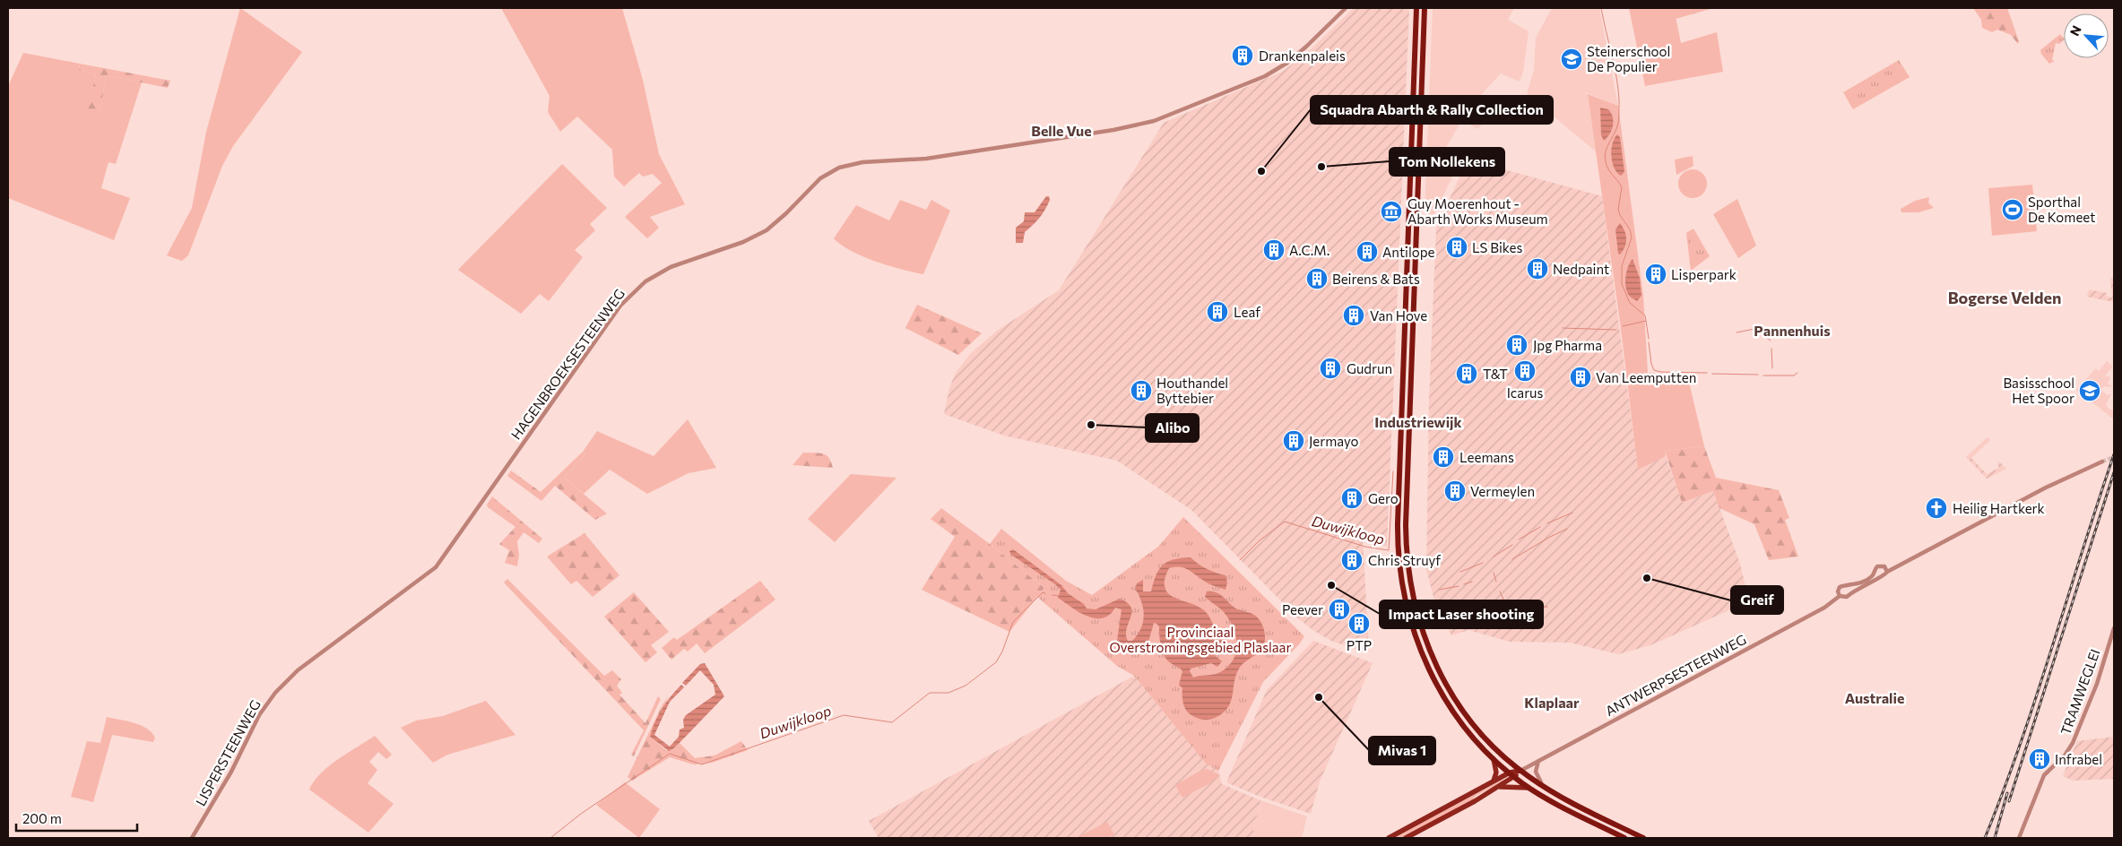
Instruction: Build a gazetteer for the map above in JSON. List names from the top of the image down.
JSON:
{
  "streets": {
    "main road": ["ANTWERPSESTEENWEG"],
    "street": ["HAGENBROEKSESTEENWEG", "TRAMWEGLEI", "LISPERSTEENWEG"]
  },
  "crossings": [
    ["HAGENBROEKSESTEENWEG", "LISPERSTEENWEG"]
  ],
  "districts": [
    "Belle Vue",
    "Bogerse Velden",
    "Pannenhuis",
    "Industriewijk",
    "Australie",
    "Klaplaar"
  ],
  "water": ["Duwijkloop"],
  "parks": ["Provinciaal Overstromingsgebied Plaslaar"],
  "places": {
    "building": [
      "Drankenpaleis",
      "LS Bikes",
      "A.C.M.",
      "Antilope",
      "Nedpaint",
      "Lisperpark",
      "Beirens & Bats",
      "Leaf",
      "Van Hove",
      "Jpg Pharma",
      "Gudrun",
      "Icarus",
      "T&T",
      "Van Leemputten",
      "Houthandel Byttebier",
      "Jermayo",
      "Leemans",
      "Vermeylen",
      "Gero",
      "Chris Struyf",
      "Peever",
      "PTP",
      "Infrabel"
    ],
    "school or university": ["Steinerschool De Populier", "Basisschool Het Spoor"],
    "other": [
      "Tom Nollekens",
      "Squadra Abarth & Rally Collection",
      "Alibo",
      "Greif",
      "Impact Laser shooting",
      "Mivas 1"
    ],
    "sports": ["Sporthal De Komeet"],
    "museum": ["Guy Moerenhout - Abarth Works Museum"],
    "church": ["Heilig Hartkerk"]
  },
  "scale_bar": "200 m",
  "north": "top left"
}
